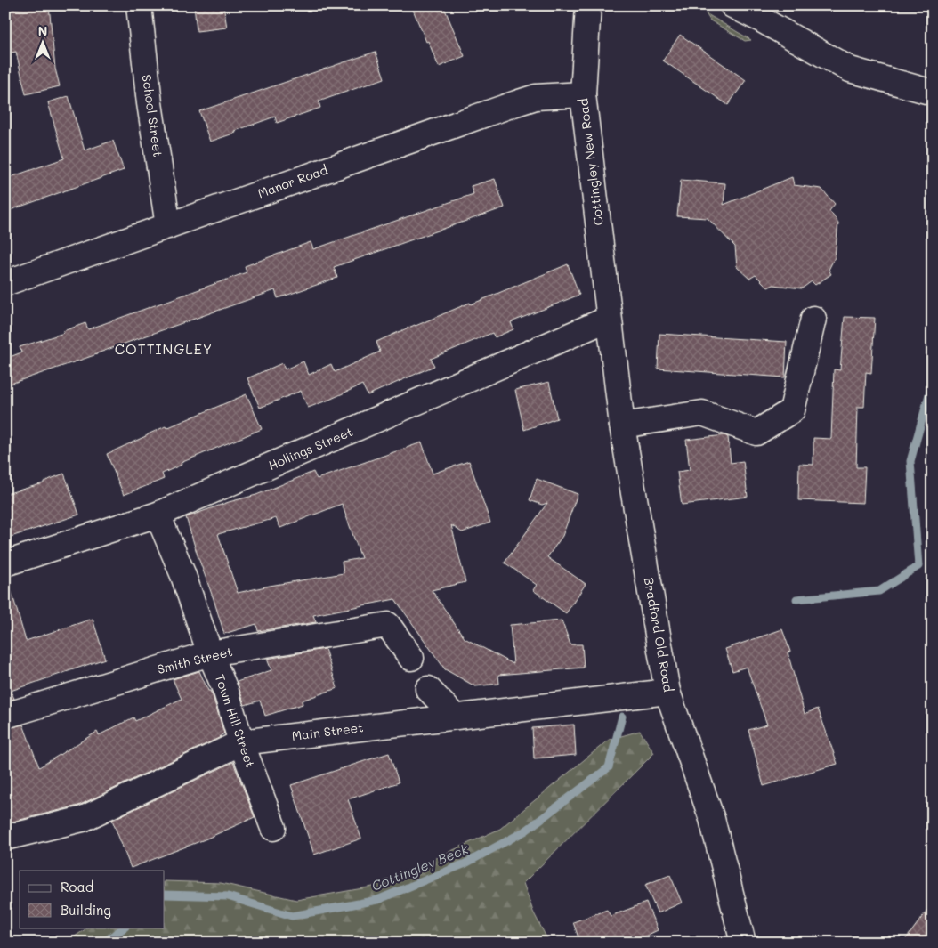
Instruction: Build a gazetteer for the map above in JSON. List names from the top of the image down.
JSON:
{
  "streets": {
    "street": [
      "School Street",
      "Cottingley New Road",
      "Manor Road",
      "Hollings Street",
      "Bradford Old Road",
      "Smith Street",
      "Town Hill Street",
      "Main Street"
    ]
  },
  "crossings": [
    ["School Street", "Manor Road"],
    ["Cottingley New Road", "Manor Road"],
    ["Cottingley New Road", "Hollings Street"],
    ["Cottingley New Road", "Bradford Old Road"],
    ["Hollings Street", "Bradford Old Road"],
    ["Hollings Street", "Town Hill Street"],
    ["Bradford Old Road", "Main Street"],
    ["Smith Street", "Town Hill Street"],
    ["Town Hill Street", "Main Street"]
  ],
  "districts": ["COTTINGLEY"],
  "water": ["Cottingley Beck"],
  "legend": ["Road", "Building"],
  "north": "top"
}
